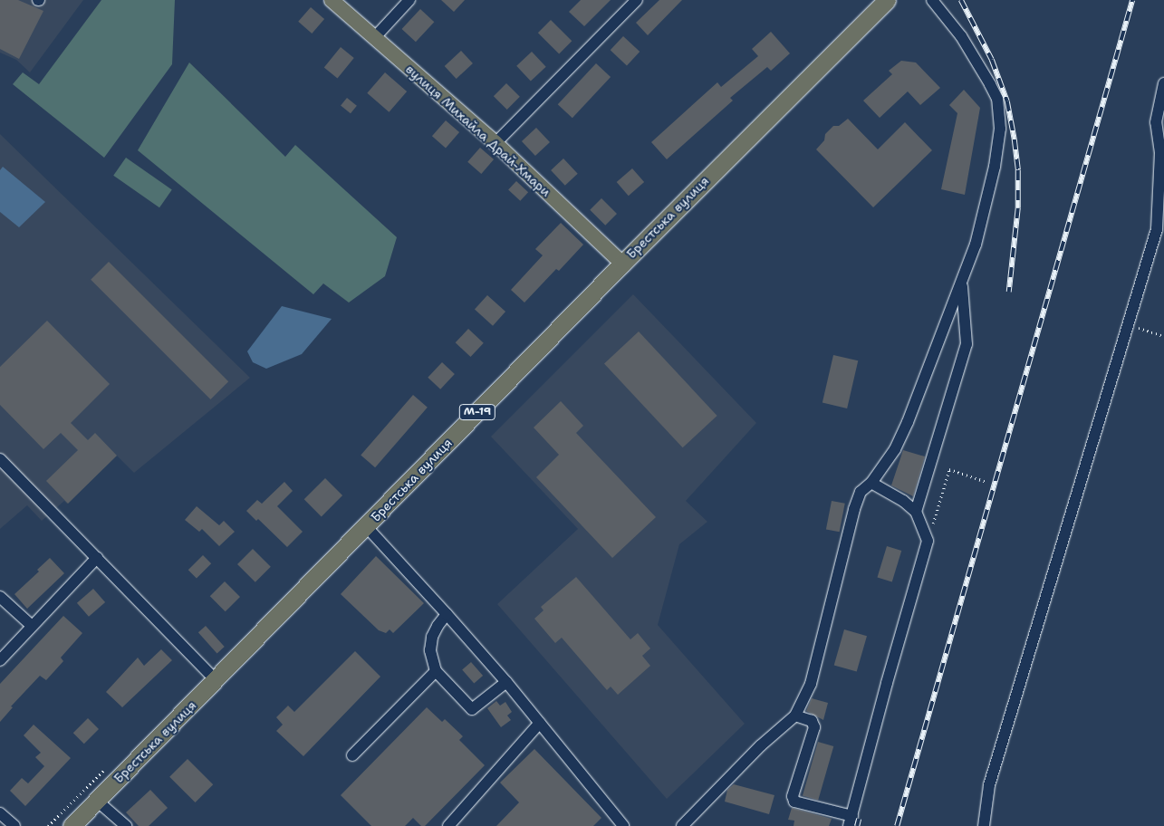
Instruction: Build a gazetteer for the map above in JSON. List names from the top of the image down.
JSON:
{
  "streets": {
    "highway": ["Брестська вулиця", "М-19"],
    "main road": ["вулиця Михайла Драй-Хмари"]
  },
  "crossings": [
    ["вулиця Михайла Драй-Хмари", "Брестська вулиця"]
  ]
}
